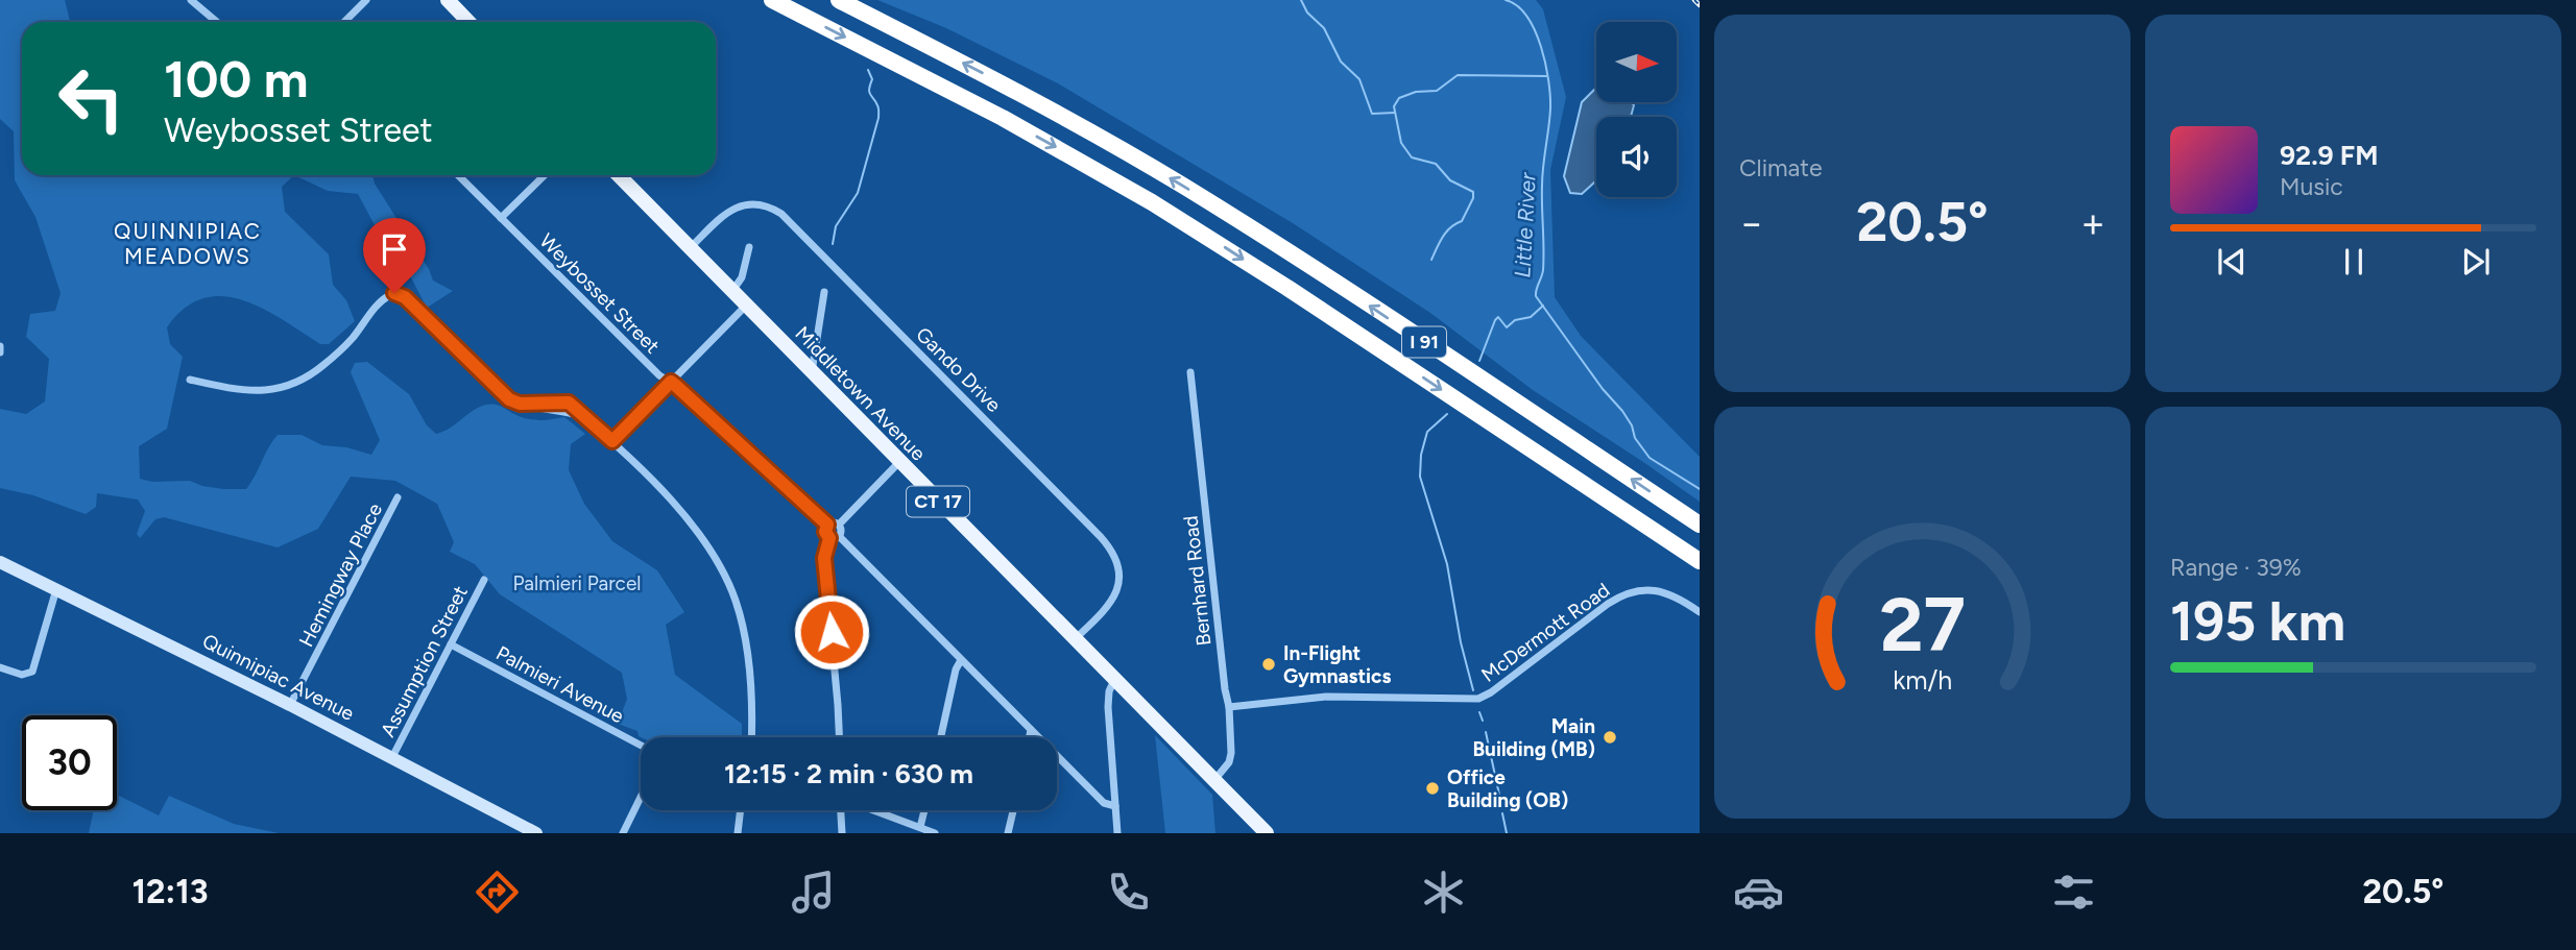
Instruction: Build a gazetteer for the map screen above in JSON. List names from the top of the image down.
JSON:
{
  "streets": {
    "highway": ["I 91"],
    "main road": ["Middletown Avenue", "CT 17", "Quinnipiac Avenue"],
    "street": [
      "Weybosset Street",
      "Gando Drive",
      "Hemingway Place",
      "Bernhard Road",
      "McDermott Road",
      "Assumption Street",
      "Palmieri Avenue"
    ]
  },
  "crossings": [
    ["Gando Drive", "Middletown Avenue"],
    ["Middletown Avenue", "Bernhard Road"],
    ["Hemingway Place", "Quinnipiac Avenue"],
    ["Bernhard Road", "McDermott Road"],
    ["Assumption Street", "Quinnipiac Avenue"],
    ["Assumption Street", "Palmieri Avenue"]
  ],
  "districts": ["QUINNIPIAC MEADOWS"],
  "water": ["Little River"],
  "parks": ["Palmieri Parcel"],
  "places": ["In-Flight Gymnastics", "Main Building (MB)", "Office Building (OB)"],
  "north": "right",
  "page": {
    "tile": [
      "Climate",
      ["Range · 39%", "195 km"]
    ],
    "turn": ["100 m", "Weybosset Street"],
    "song": ["92.9 FM", "Music"],
    "heat": ["−", "20.5°", "+"],
    "limit": "30",
    "trip": "12:15 · 2 min · 630 m",
    "tabs": ["12:13", "20.5°"],
    "gauge": ["27", "km/h"]
  }
}
